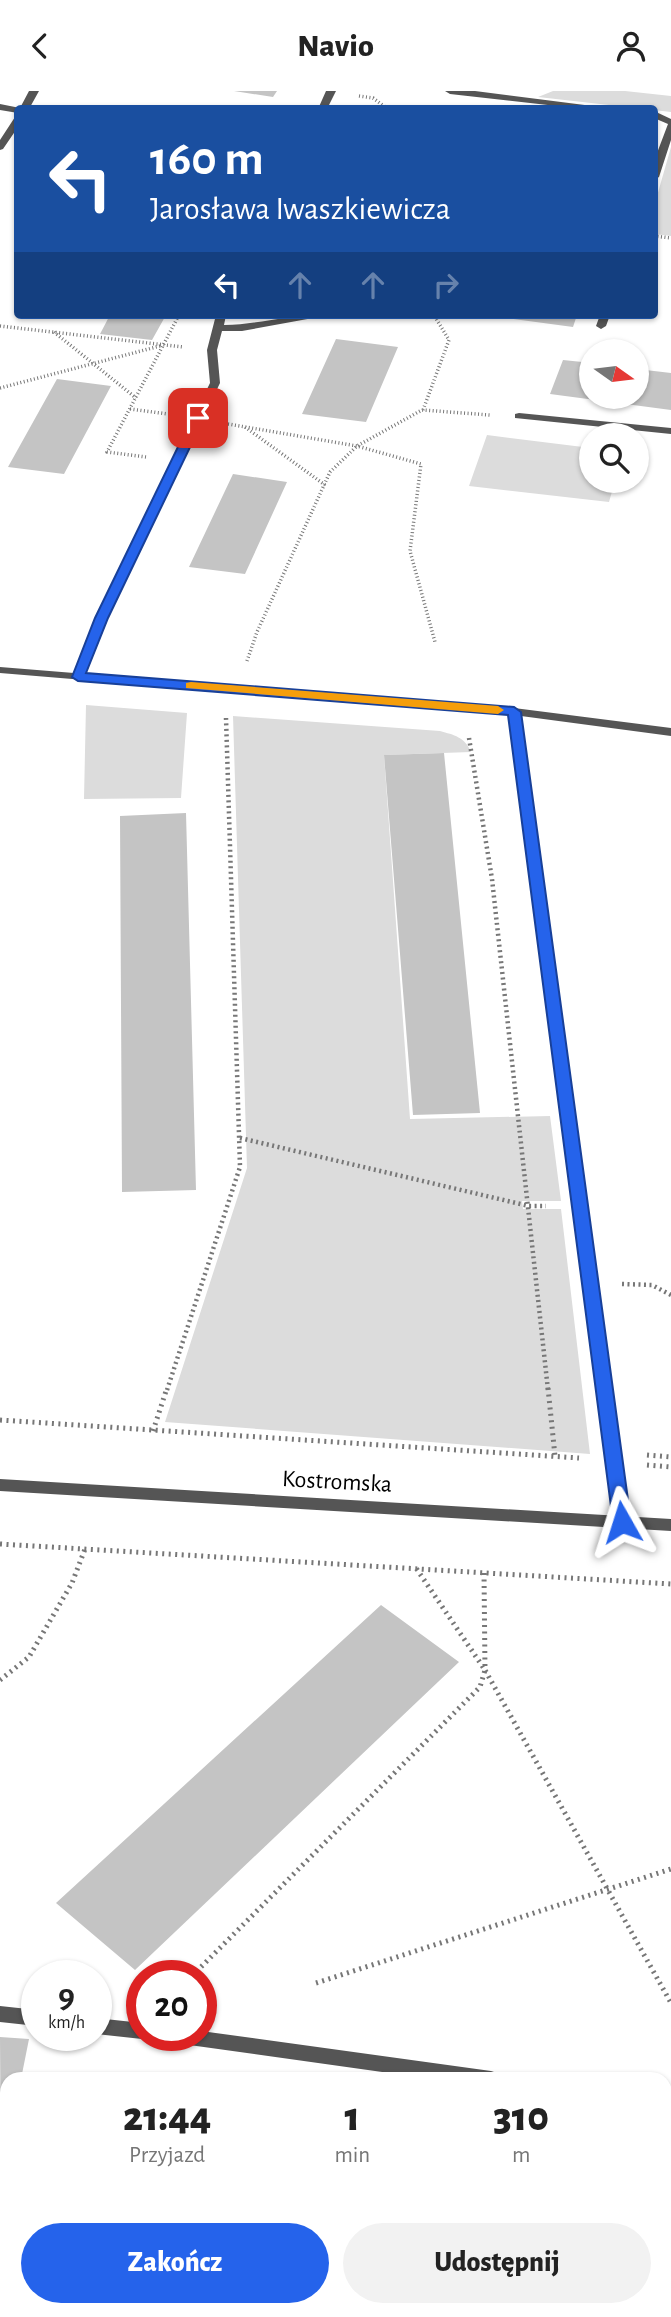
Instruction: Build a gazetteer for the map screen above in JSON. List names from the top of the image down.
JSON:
{
  "streets": {
    "street": ["Kostromska"]
  },
  "north": "right",
  "page": {
    "header": "Navio",
    "turn": ["160 m", "Jarosława Iwaszkiewicza"],
    "speed": "9 km/h",
    "limit": "20",
    "eta": [
      "21:44",
      "Przyjazd",
      "1",
      "min",
      "310",
      "m"
    ],
    "buttons": ["Zakończ", "Udostępnij"]
  }
}
